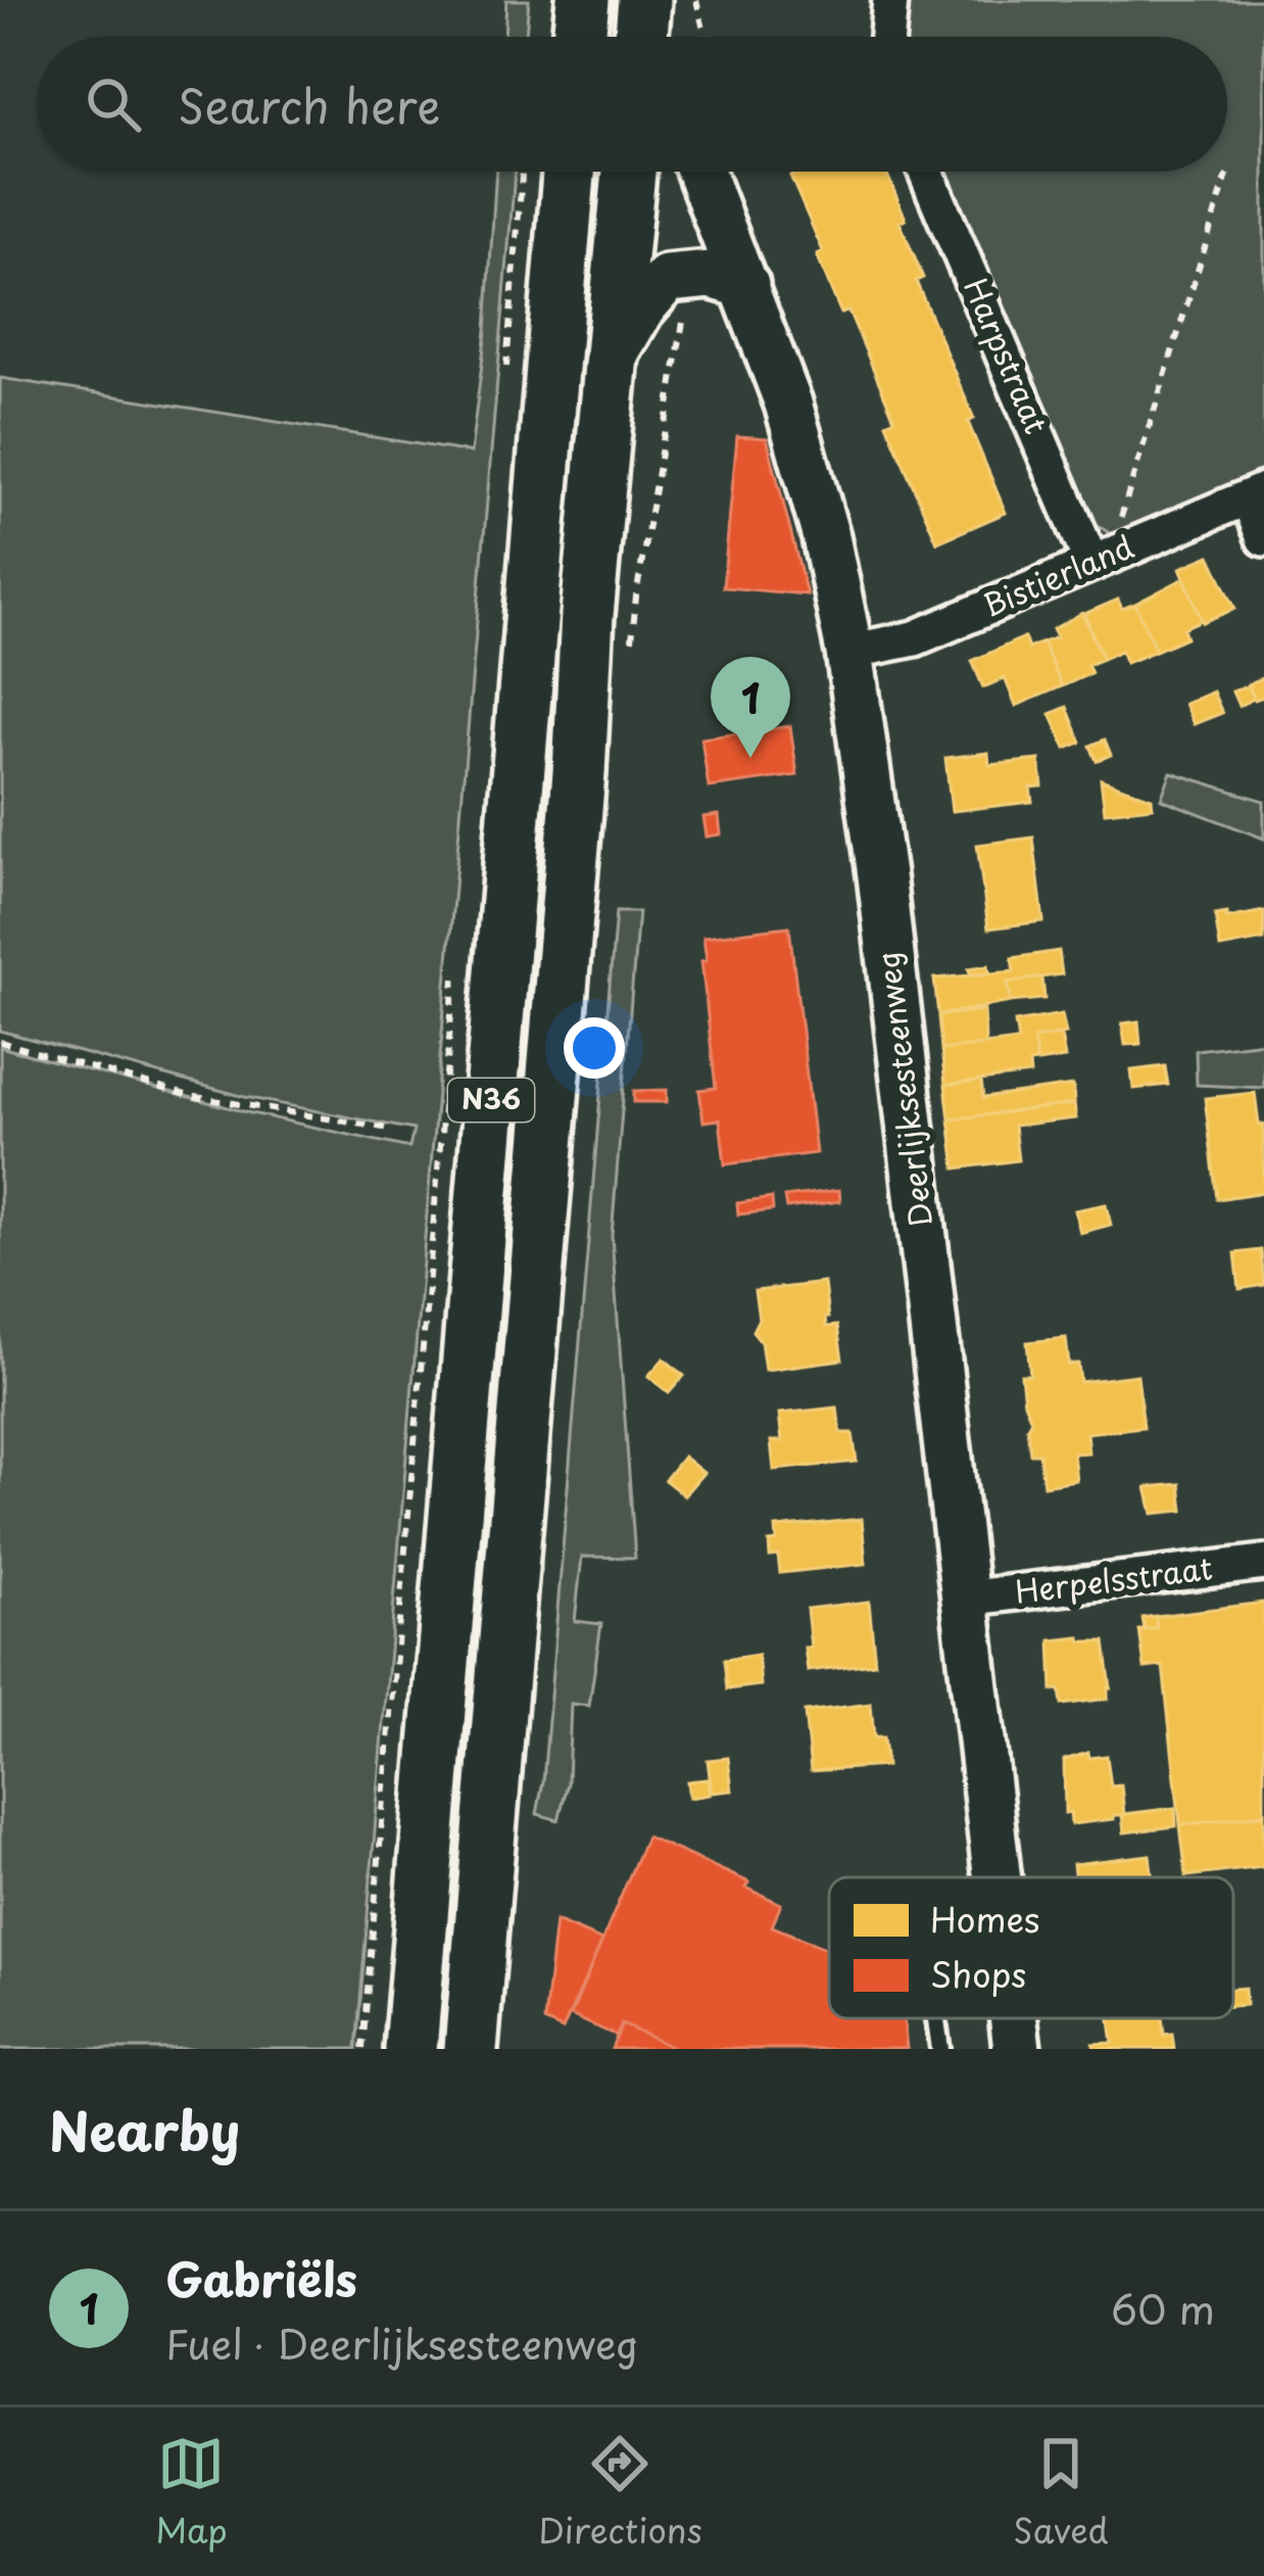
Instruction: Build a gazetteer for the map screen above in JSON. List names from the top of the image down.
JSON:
{
  "streets": {
    "main road": ["Deerlijksesteenweg", "N36"],
    "street": ["Harpstraat", "Bistierland", "Herpelsstraat"]
  },
  "crossings": [
    ["Harpstraat", "Bistierland"],
    ["Bistierland", "Deerlijksesteenweg"],
    ["Deerlijksesteenweg", "Herpelsstraat"]
  ],
  "legend": ["Homes", "Shops"],
  "page": {
    "search": "Search here",
    "pins": "1",
    "heading": "Nearby",
    "list": [
      {
        "mark": "1",
        "name": "Gabriëls",
        "note": "Fuel · Deerlijksesteenweg",
        "value": "60 m"
      }
    ],
    "nav": ["Map", "Directions", "Saved"]
  }
}
